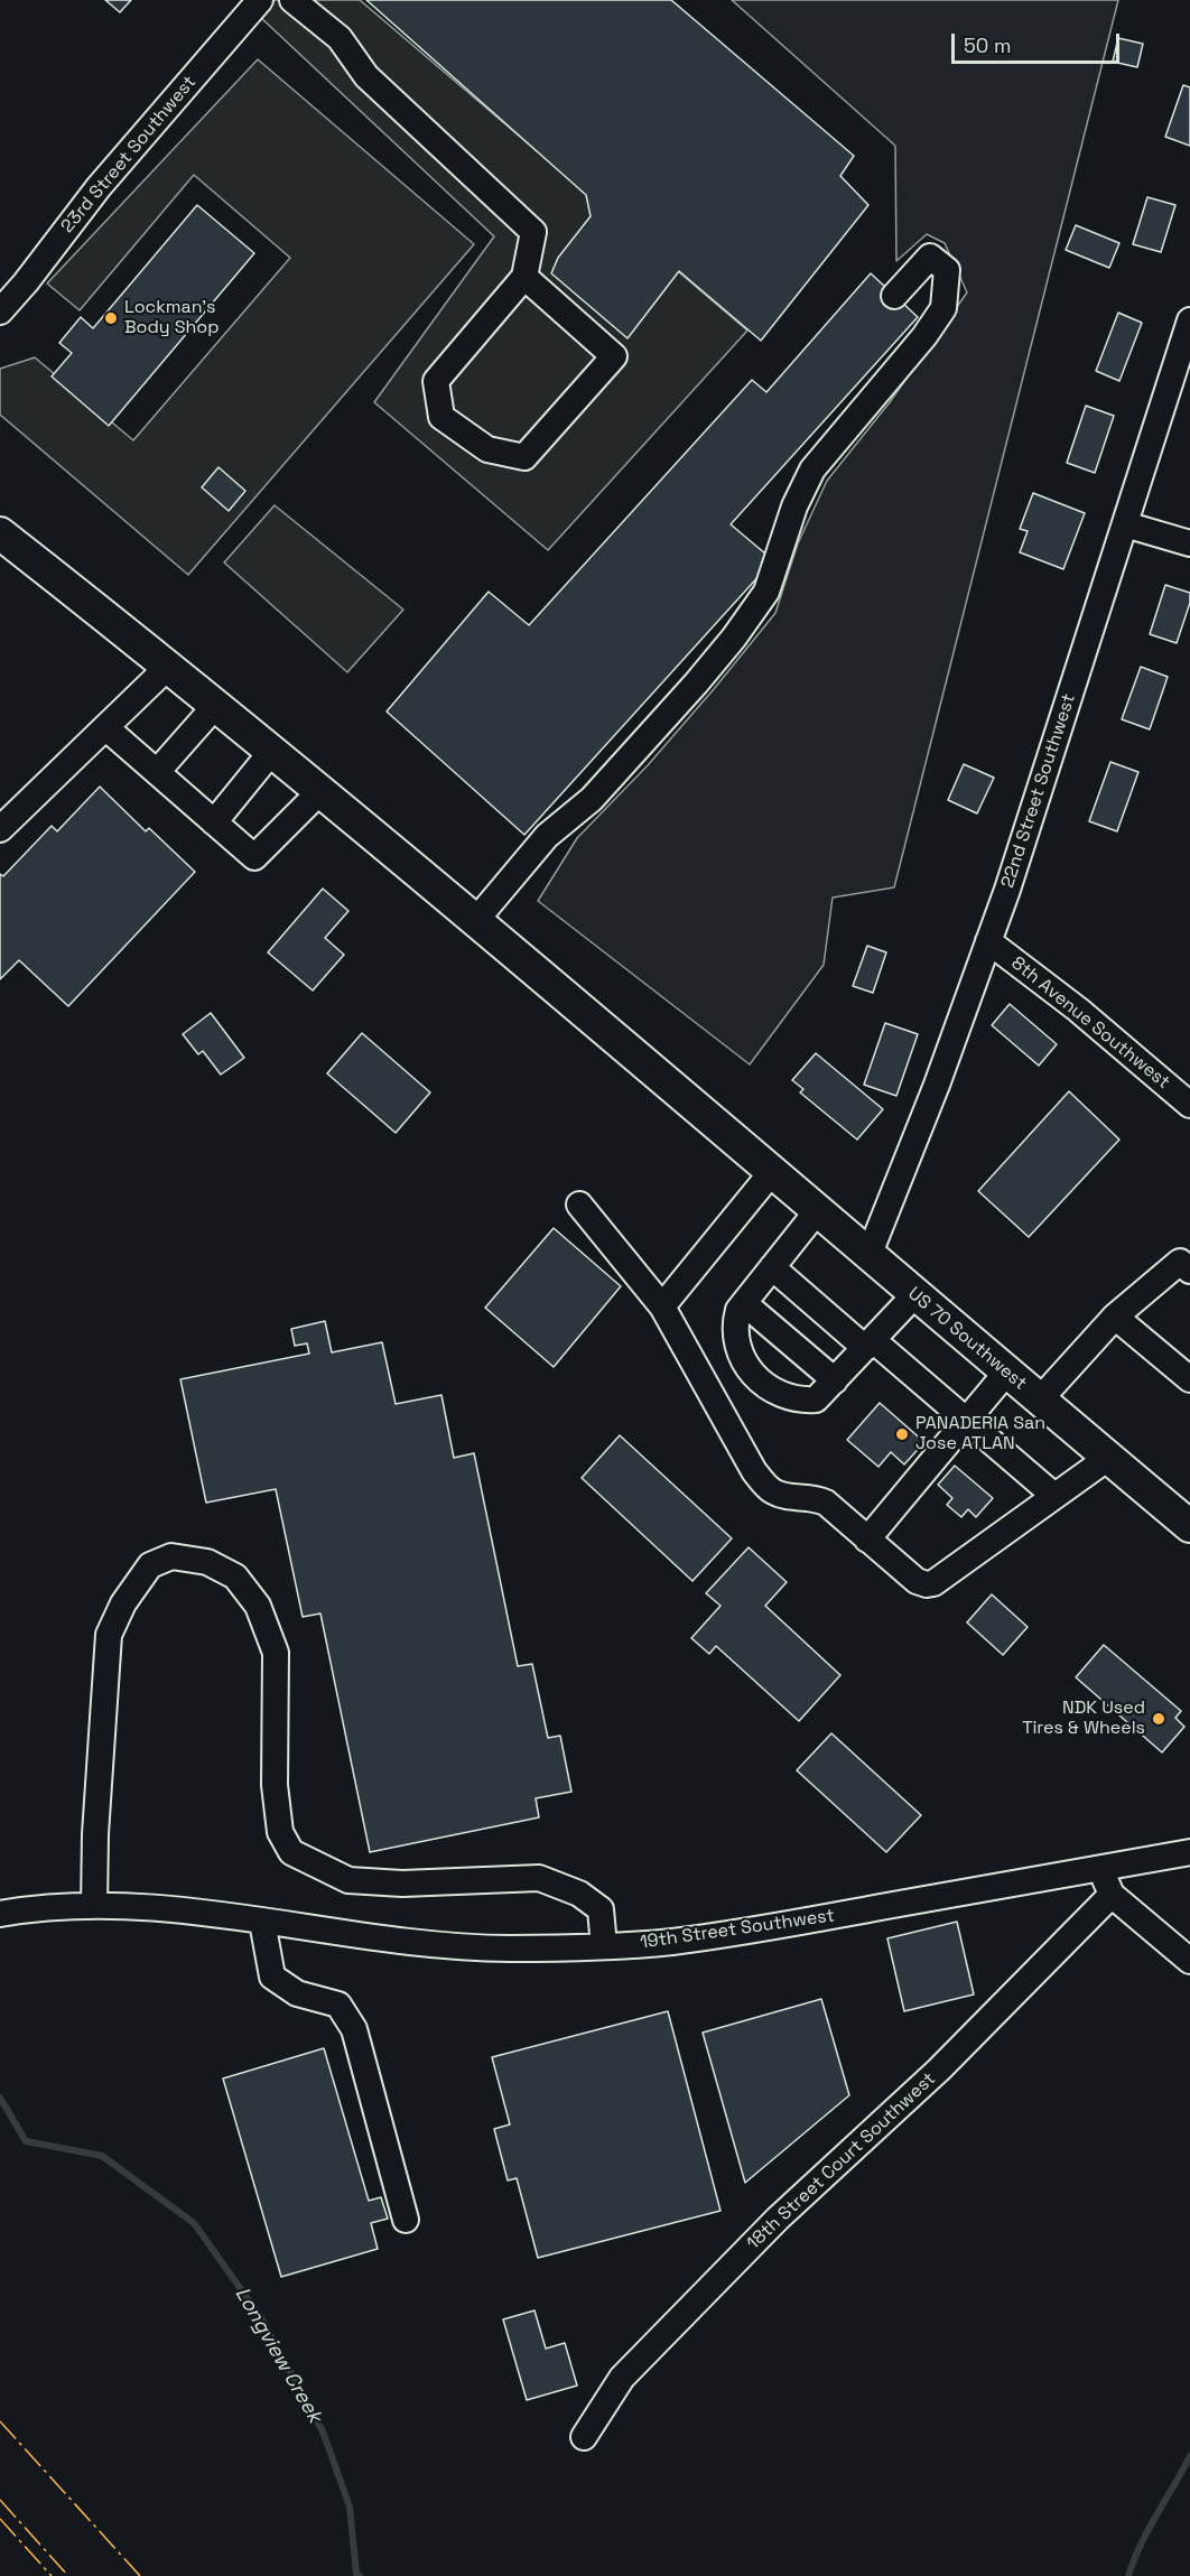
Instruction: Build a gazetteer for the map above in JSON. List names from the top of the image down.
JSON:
{
  "streets": {
    "main road": ["US 70 Southwest"],
    "street": [
      "23rd Street Southwest",
      "22nd Street Southwest",
      "8th Avenue Southwest",
      "19th Street Southwest",
      "18th Street Court Southwest"
    ]
  },
  "crossings": [
    ["22nd Street Southwest", "8th Avenue Southwest"],
    ["22nd Street Southwest", "US 70 Southwest"]
  ],
  "water": ["Longview Creek"],
  "places": ["Lockman's Body Shop", "PANADERIA San Jose ATLAN", "NDK Used Tires & Wheels"],
  "scale_bar": "50 m"
}
